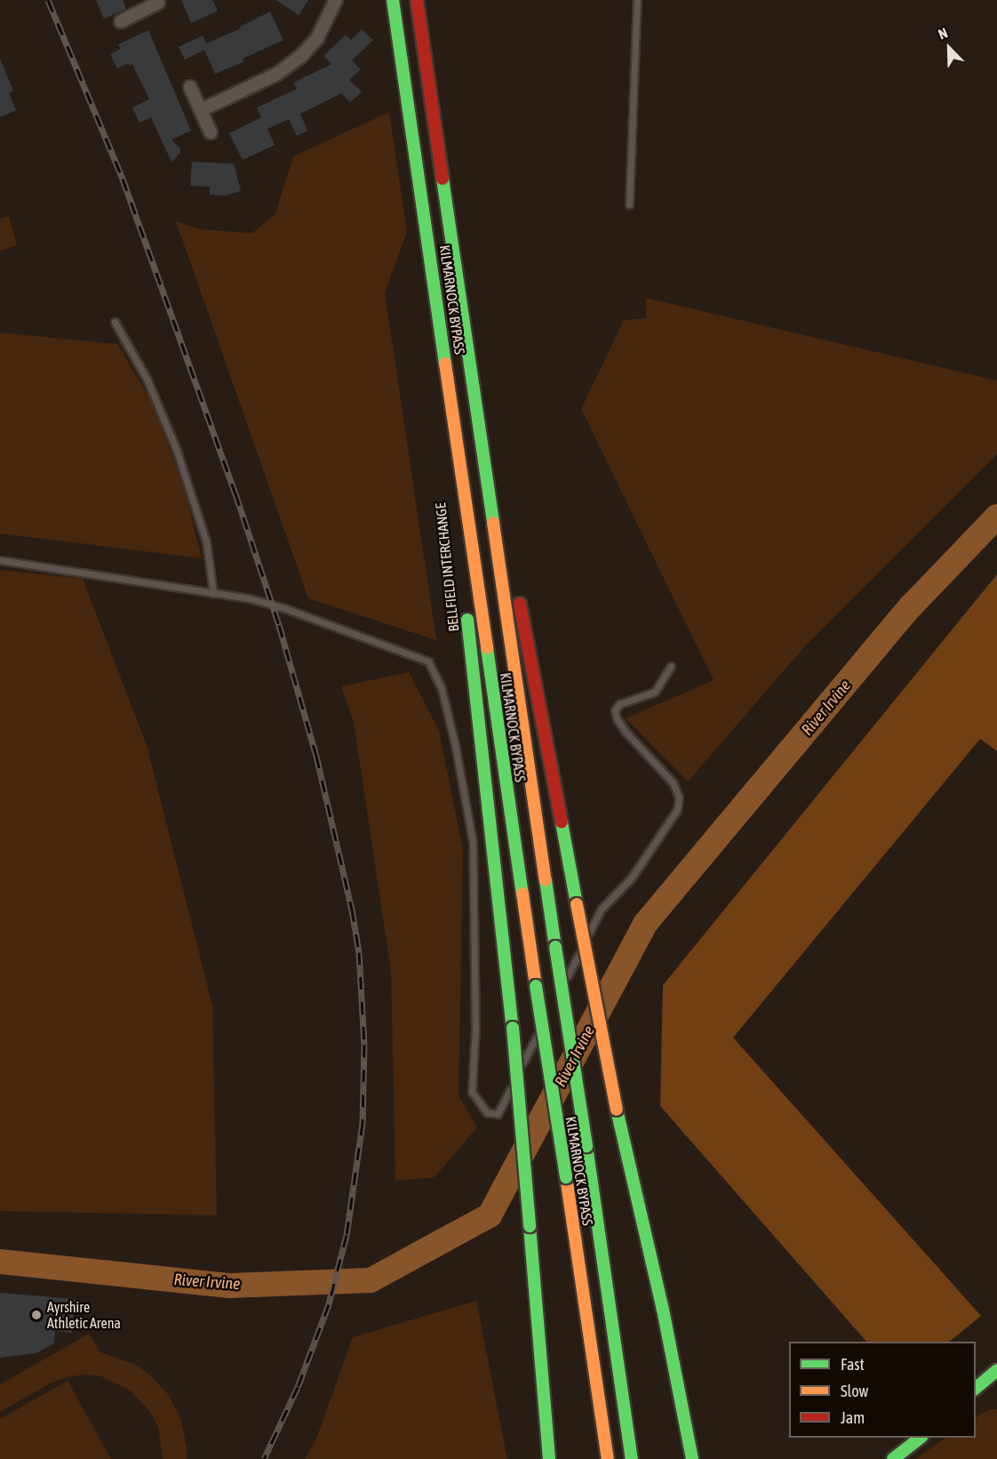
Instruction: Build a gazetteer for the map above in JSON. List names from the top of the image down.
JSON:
{
  "streets": {
    "main road": ["KILMARNOCK BYPASS", "BELLFIELD INTERCHANGE"]
  },
  "crossings": [
    ["KILMARNOCK BYPASS", "BELLFIELD INTERCHANGE"]
  ],
  "water": ["River Irvine"],
  "places": ["Ayrshire Athletic Arena"],
  "legend": ["Fast", "Slow", "Jam"],
  "north": "top left"
}
